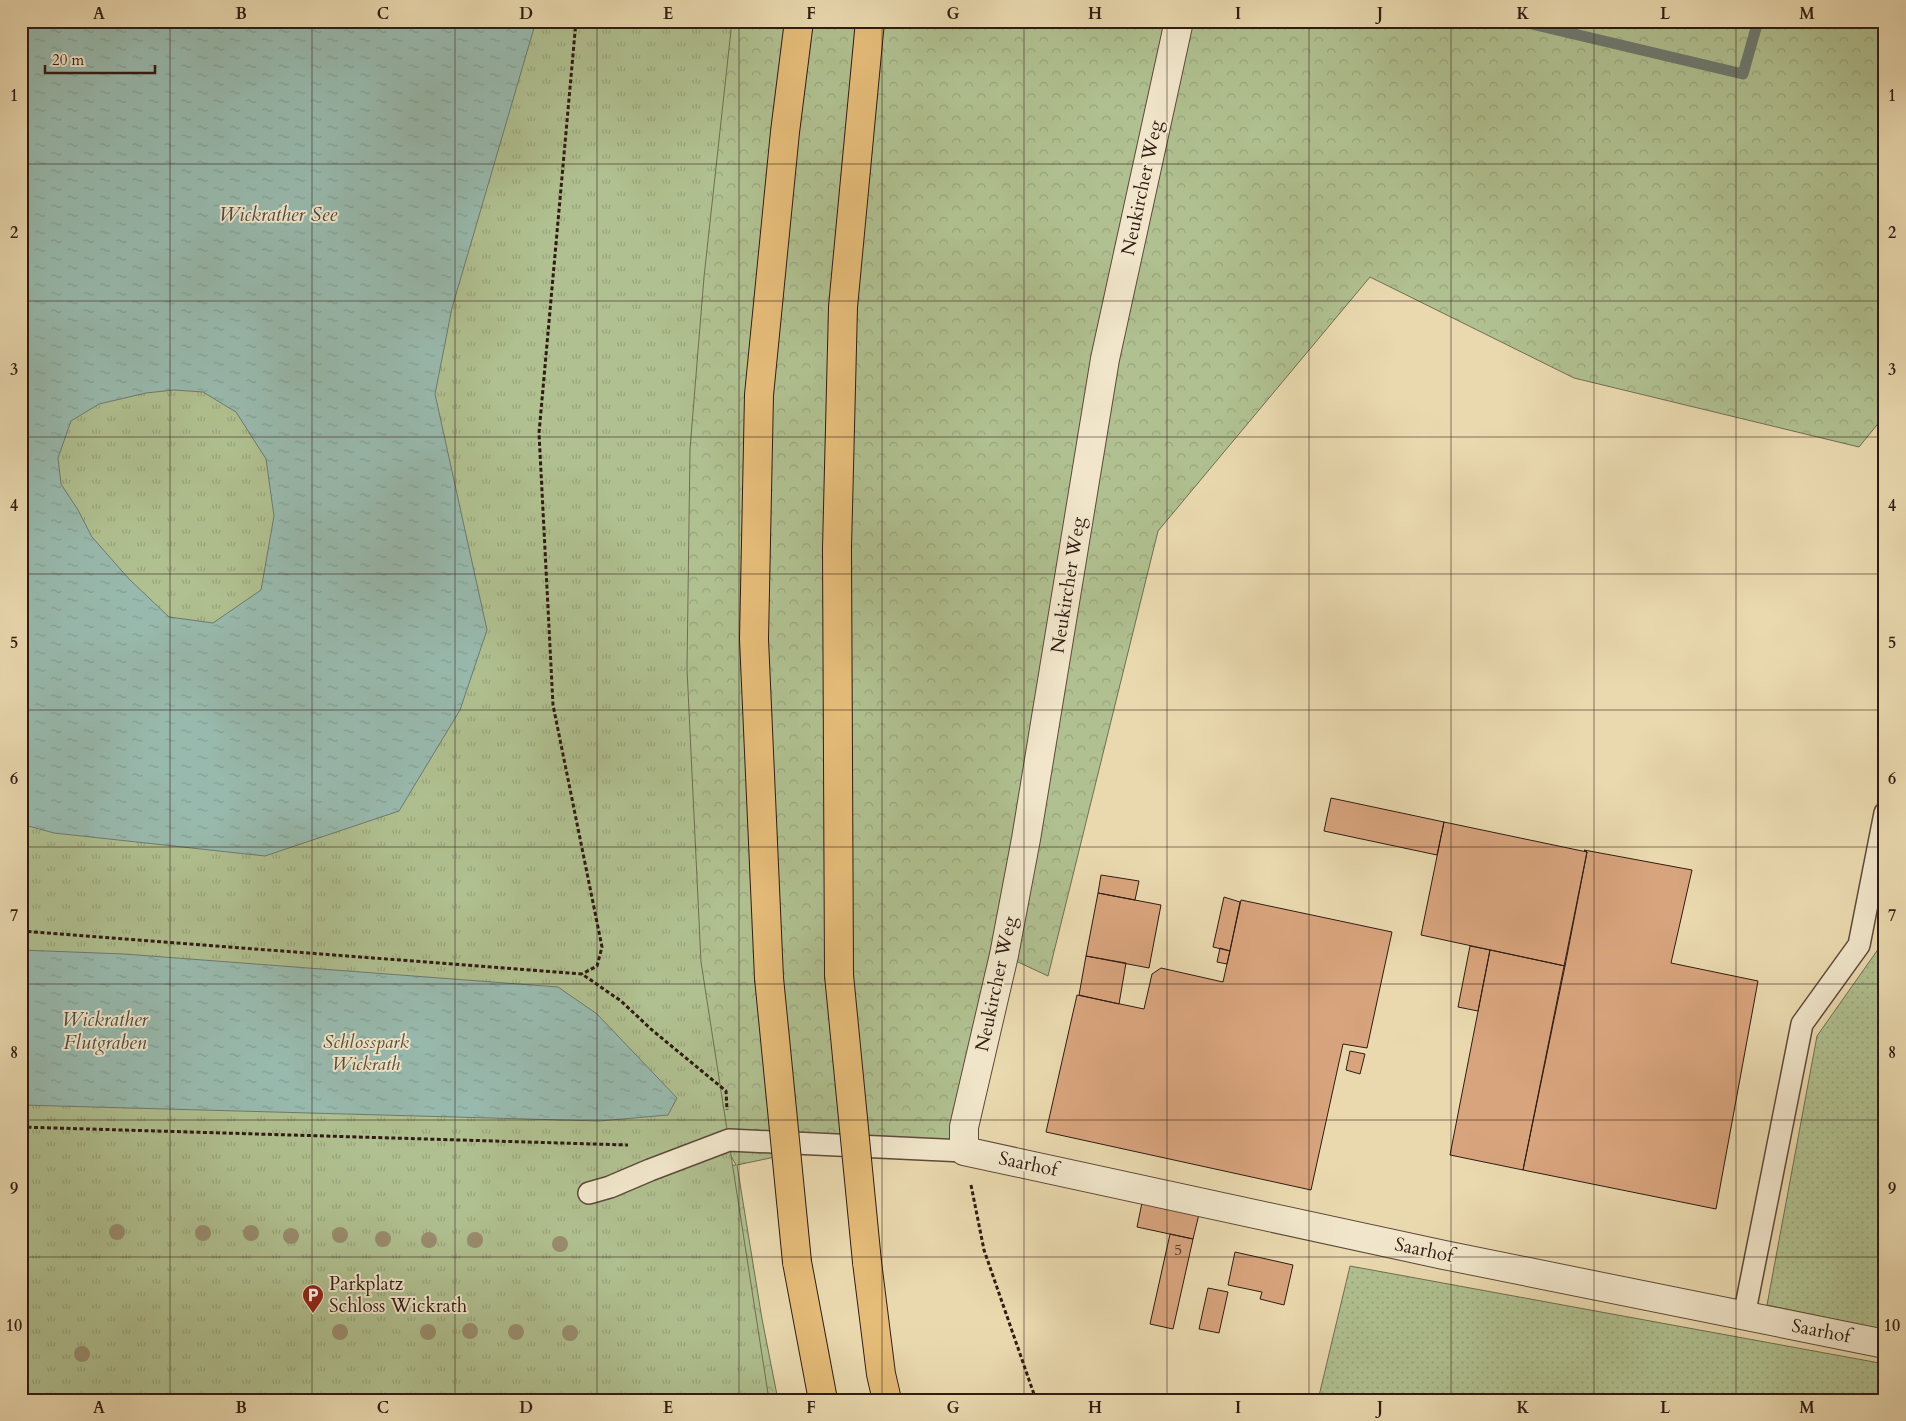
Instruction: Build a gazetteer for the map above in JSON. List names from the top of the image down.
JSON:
{
  "streets": {
    "street": ["Neukircher Weg", "Saarhof"]
  },
  "crossings": [
    ["Neukircher Weg", "Saarhof"]
  ],
  "water": ["Wickrather See", "Wickrather Flutgraben"],
  "parks": ["Schlosspark Wickrath"],
  "places": {
    "parking": ["Parkplatz Schloss Wickrath"]
  },
  "house_numbers": ["5"],
  "scale_bar": "20 m",
  "grid": {
    "columns": [
      "A",
      "B",
      "C",
      "D",
      "E",
      "F",
      "G",
      "H",
      "I",
      "J",
      "K",
      "L",
      "M"
    ],
    "rows": [
      "1",
      "2",
      "3",
      "4",
      "5",
      "6",
      "7",
      "8",
      "9",
      "10"
    ]
  }
}
